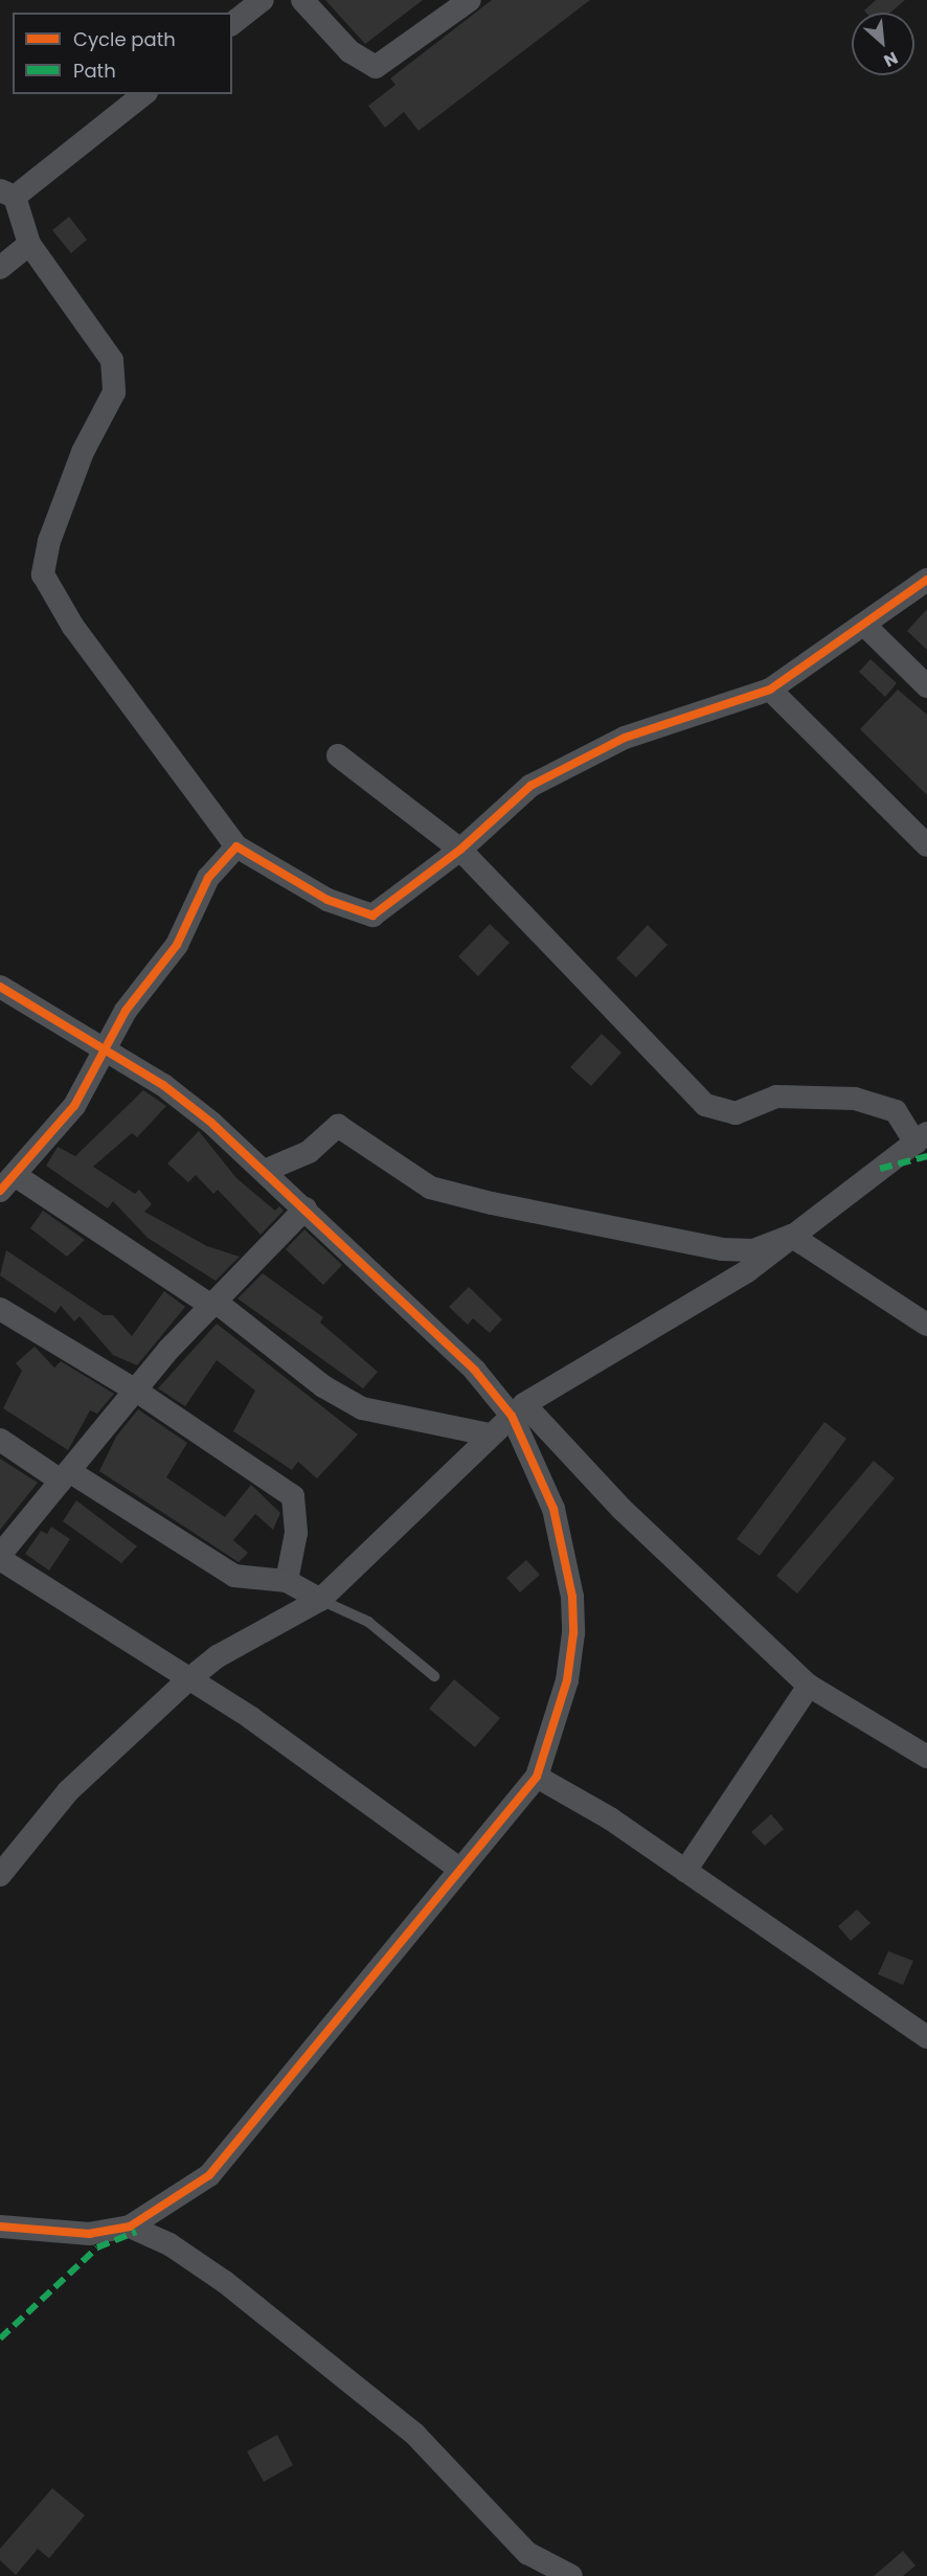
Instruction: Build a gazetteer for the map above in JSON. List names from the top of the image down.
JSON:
{
  "legend": ["Cycle path", "Path"],
  "north": "bottom right"
}
